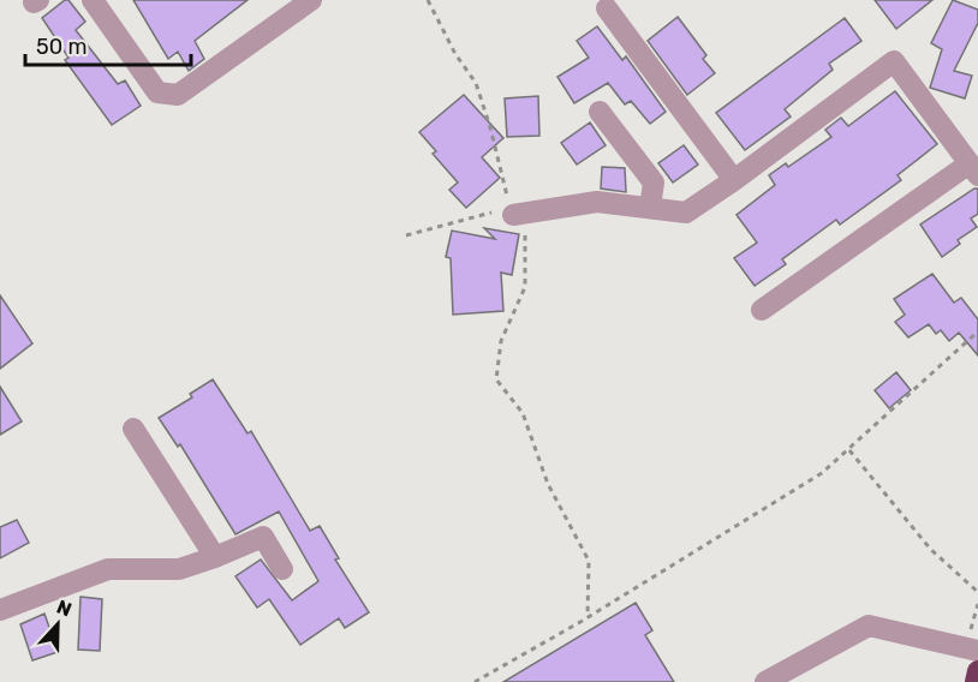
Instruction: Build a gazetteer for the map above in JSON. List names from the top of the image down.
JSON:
{
  "scale_bar": "50 m",
  "north": "top"
}
